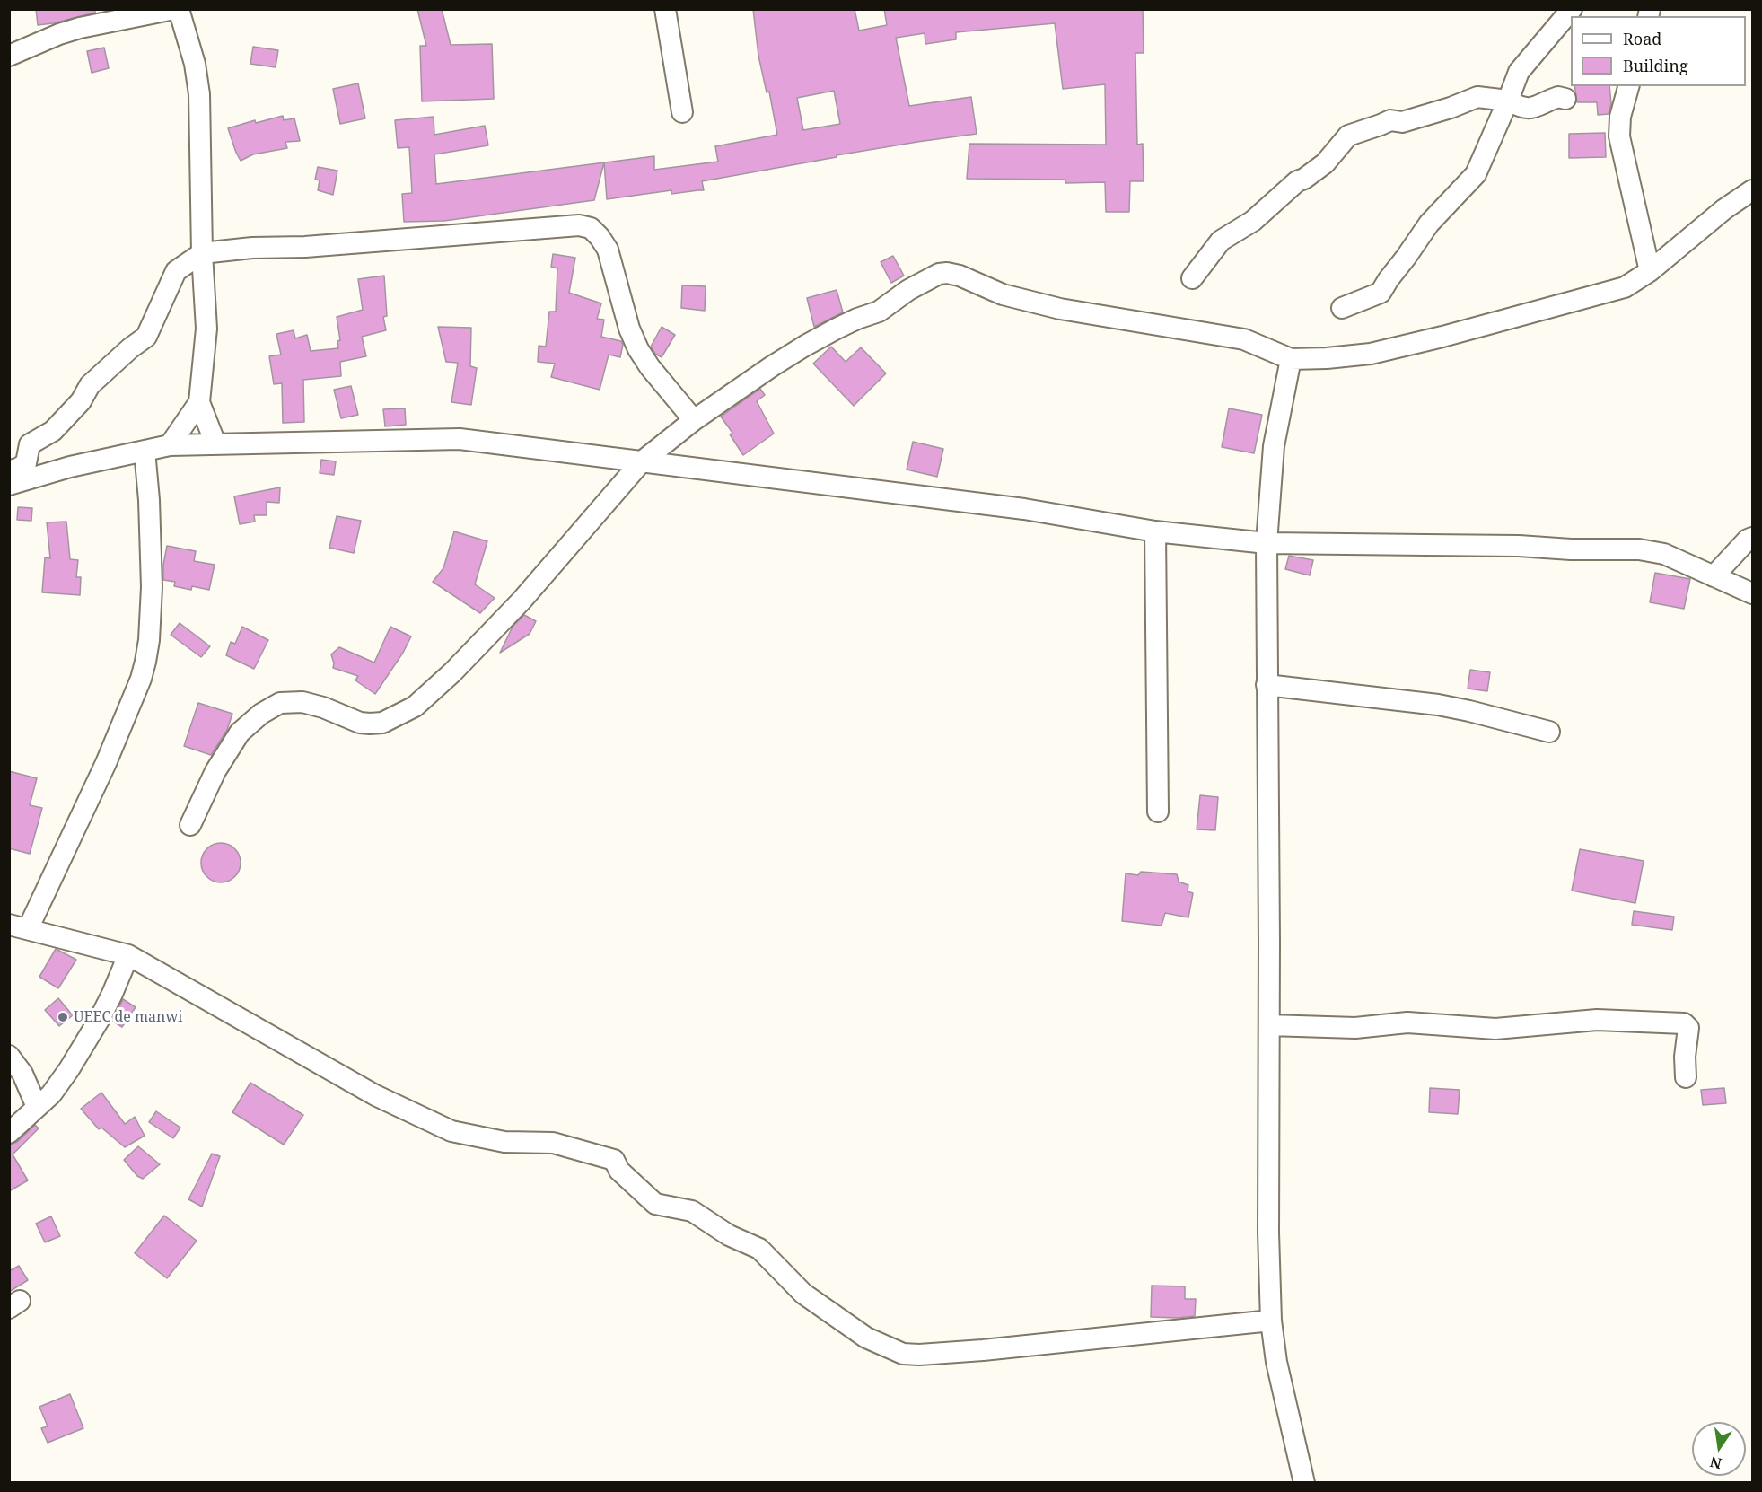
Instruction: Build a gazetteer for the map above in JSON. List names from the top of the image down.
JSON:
{
  "places": ["UEEC de manwi"],
  "legend": ["Road", "Building"],
  "north": "bottom"
}
